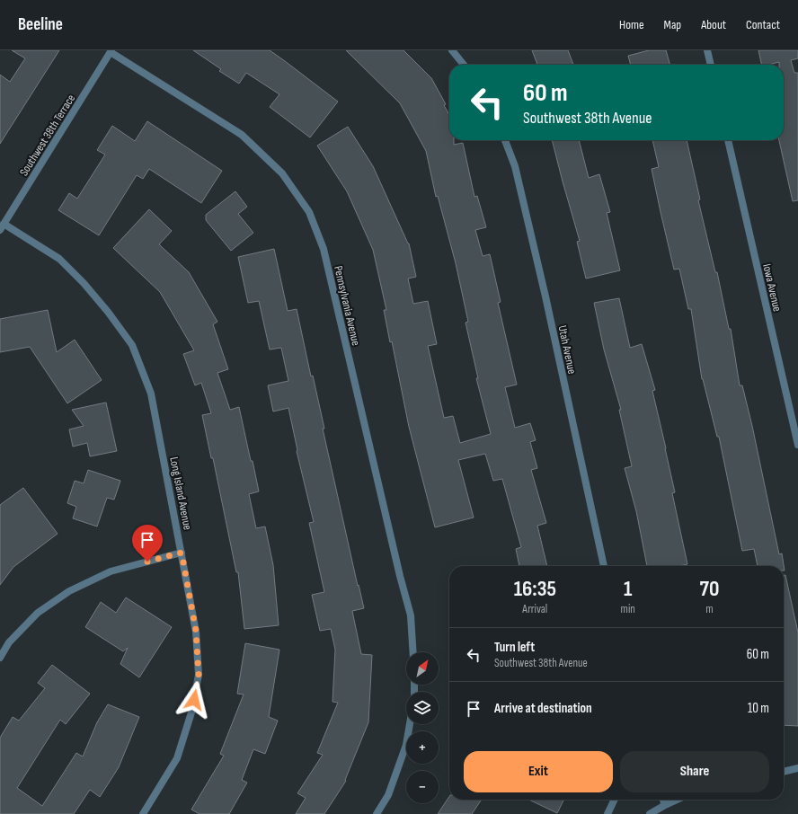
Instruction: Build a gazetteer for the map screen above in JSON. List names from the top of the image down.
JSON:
{
  "streets": {
    "street": [
      "Southwest 38th Terrace",
      "Iowa Avenue",
      "Pennsylvania Avenue",
      "Utah Avenue",
      "Long Island Avenue"
    ]
  },
  "crossings": [
    ["Southwest 38th Terrace", "Pennsylvania Avenue"],
    ["Southwest 38th Terrace", "Long Island Avenue"]
  ],
  "north": "top right",
  "page": {
    "header": "Beeline",
    "nav": [
      "Home",
      "Map",
      "About",
      "Contact"
    ],
    "turn": ["60 m", "Southwest 38th Avenue"],
    "eta": [
      "16:35",
      "Arrival",
      "1",
      "min",
      "70",
      "m"
    ],
    "list": [
      {
        "name": "Turn left",
        "note": "Southwest 38th Avenue",
        "value": "60 m"
      },
      {
        "name": "Arrive at destination",
        "value": "10 m"
      }
    ],
    "map_buttons": ["+", "−"],
    "buttons": ["Exit", "Share"]
  }
}
